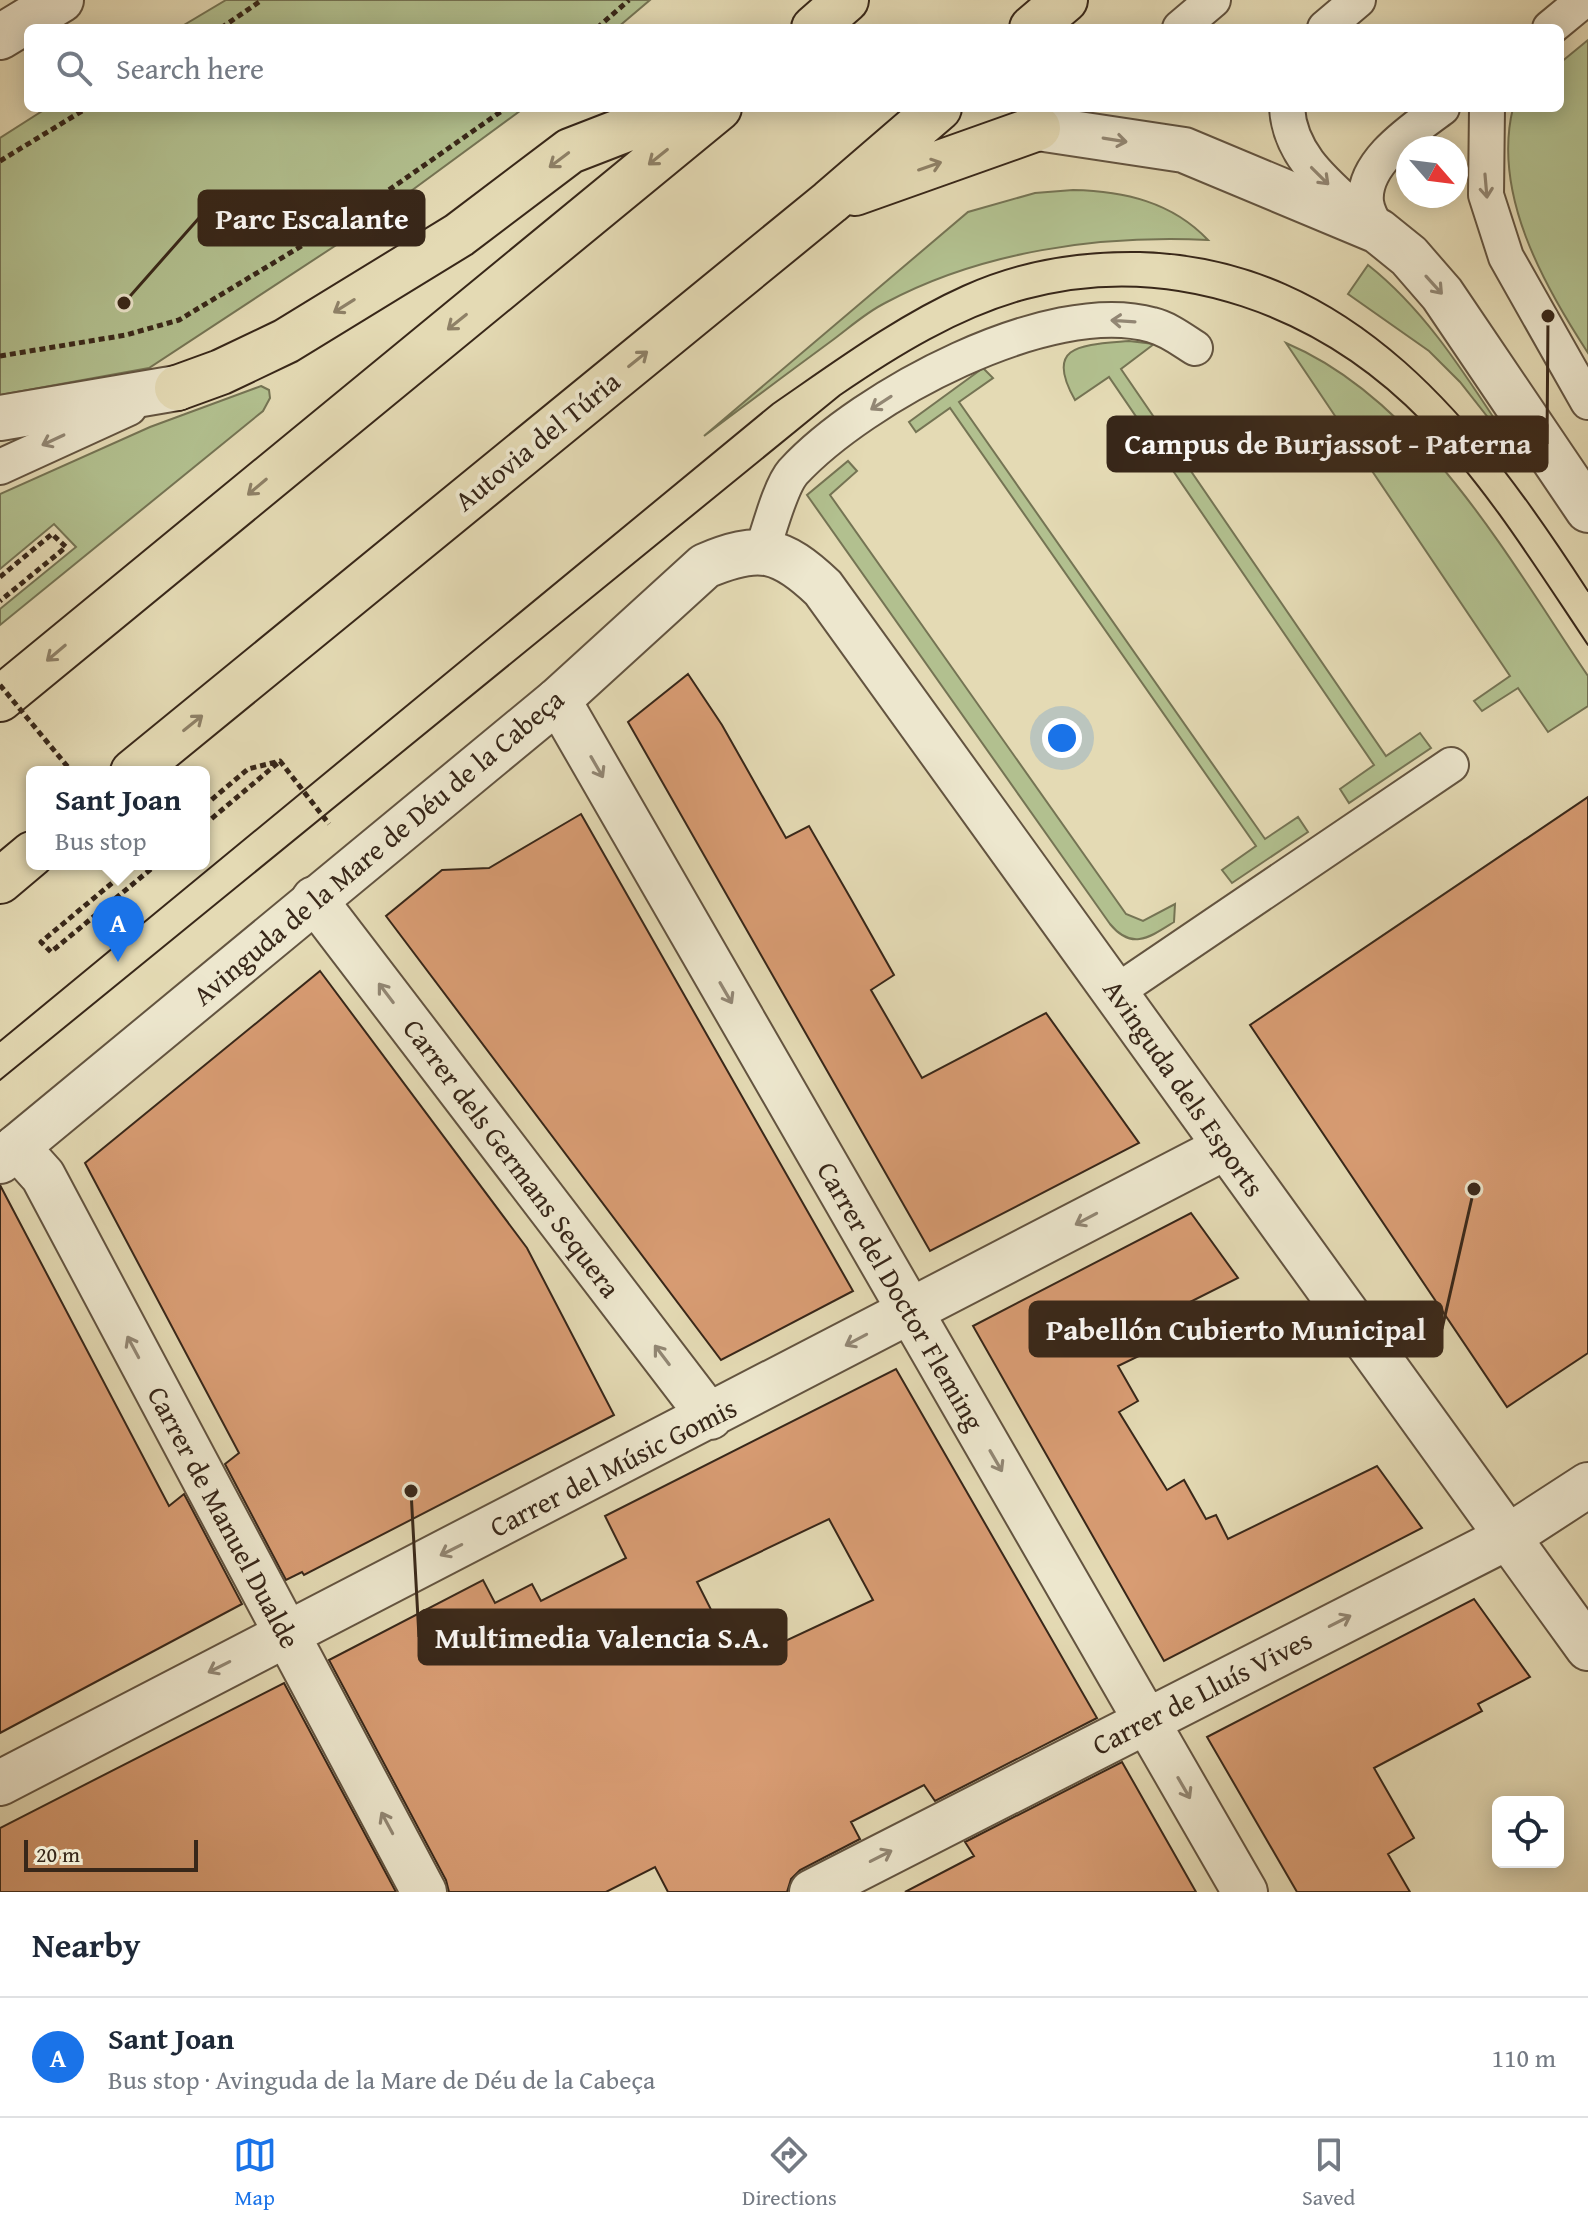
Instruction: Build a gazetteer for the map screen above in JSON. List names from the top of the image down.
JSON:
{
  "streets": {
    "highway": ["Autovia del Túria"],
    "street": [
      "Avinguda de la Mare de Déu de la Cabeça",
      "Avinguda dels Esports",
      "Carrer dels Germans Sequera",
      "Carrer del Doctor Fleming",
      "Carrer del Músic Gomis",
      "Carrer de Manuel Dualde",
      "Carrer de Lluís Vives"
    ]
  },
  "crossings": [
    ["Avinguda de la Mare de Déu de la Cabeça", "Avinguda dels Esports"],
    ["Avinguda de la Mare de Déu de la Cabeça", "Carrer dels Germans Sequera"],
    ["Avinguda de la Mare de Déu de la Cabeça", "Carrer del Doctor Fleming"],
    ["Avinguda de la Mare de Déu de la Cabeça", "Carrer de Manuel Dualde"],
    ["Avinguda dels Esports", "Carrer del Músic Gomis"],
    ["Avinguda dels Esports", "Carrer de Lluís Vives"],
    ["Carrer dels Germans Sequera", "Carrer del Músic Gomis"],
    ["Carrer del Doctor Fleming", "Carrer del Músic Gomis"],
    ["Carrer del Doctor Fleming", "Carrer de Lluís Vives"],
    ["Carrer del Músic Gomis", "Carrer de Manuel Dualde"]
  ],
  "one_way": [
    "Carrer dels Germans Sequera",
    "Carrer del Doctor Fleming",
    "Carrer del Músic Gomis",
    "Carrer de Manuel Dualde",
    "Carrer de Lluís Vives"
  ],
  "places": [
    "Parc Escalante",
    "Campus de Burjassot - Paterna",
    "Pabellón Cubierto Municipal",
    "Multimedia Valencia S.A."
  ],
  "scale_bar": "20 m",
  "north": "bottom right",
  "page": {
    "search": "Search here",
    "popup": ["Sant Joan", "Bus stop"],
    "pins": "A",
    "scale": "20 m",
    "heading": "Nearby",
    "list": [
      {
        "mark": "A",
        "name": "Sant Joan",
        "note": "Bus stop · Avinguda de la Mare de Déu de la Cabeça",
        "value": "110 m"
      }
    ],
    "nav": ["Map", "Directions", "Saved"]
  }
}
